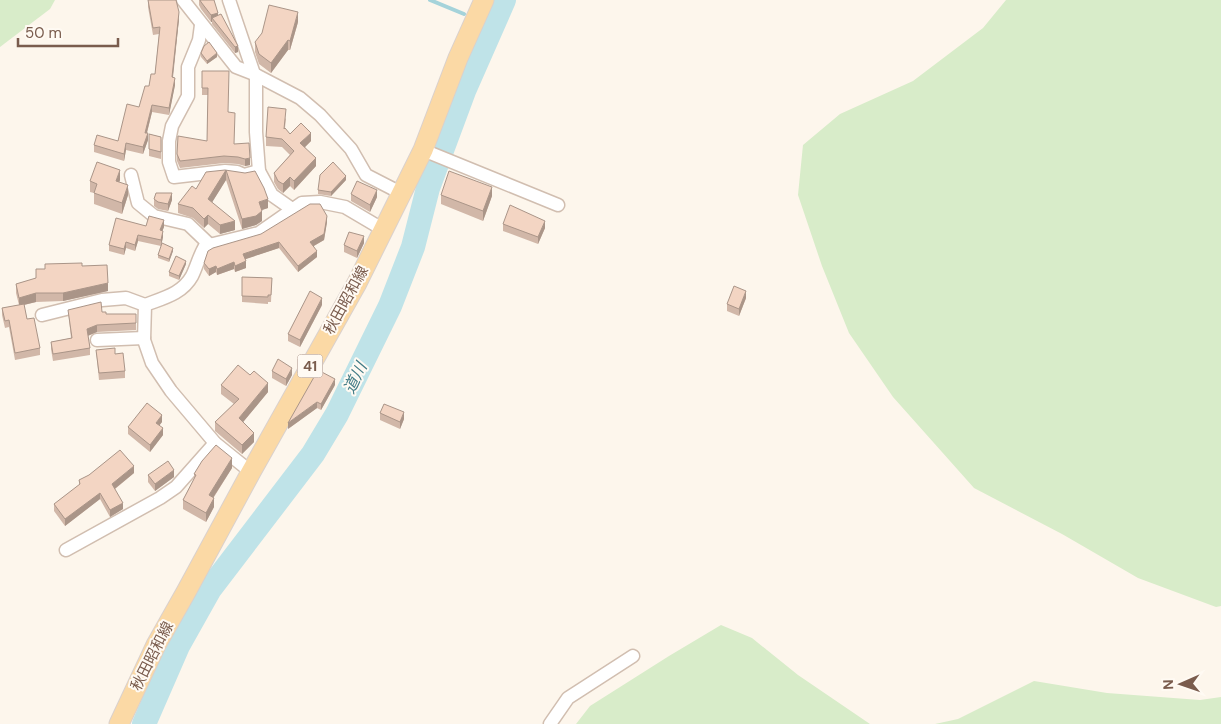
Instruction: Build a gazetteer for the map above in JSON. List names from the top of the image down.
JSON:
{
  "streets": {
    "main road": ["秋田昭和線", "41"]
  },
  "water": ["道川"],
  "scale_bar": "50 m",
  "north": "left"
}
